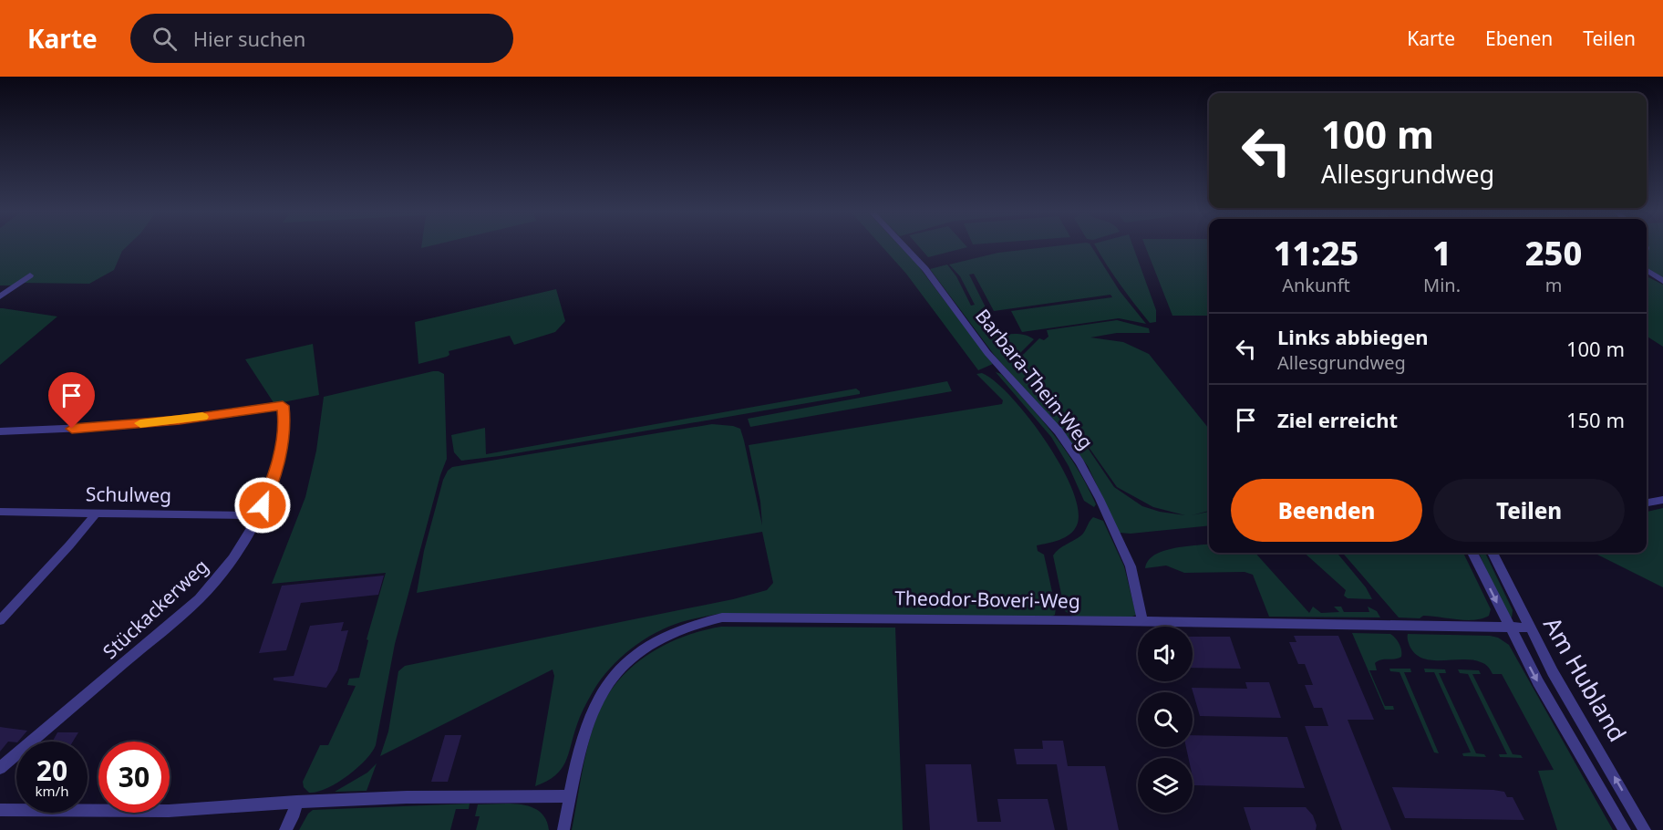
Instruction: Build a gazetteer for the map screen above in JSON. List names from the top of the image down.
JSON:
{
  "streets": {
    "street": [
      "Barbara-Thein-Weg",
      "Schulweg",
      "Theodor-Boveri-Weg",
      "Stückackerweg",
      "Am Hubland"
    ]
  },
  "crossings": [
    ["Barbara-Thein-Weg", "Theodor-Boveri-Weg"],
    ["Schulweg", "Stückackerweg"],
    ["Theodor-Boveri-Weg", "Am Hubland"]
  ],
  "page": {
    "header": "Karte",
    "search": "Hier suchen",
    "nav": ["Karte", "Ebenen", "Teilen"],
    "turn": ["100 m", "Allesgrundweg"],
    "eta": [
      "11:25",
      "Ankunft",
      "1",
      "Min.",
      "250",
      "m"
    ],
    "list": [
      {
        "name": "Links abbiegen",
        "note": "Allesgrundweg",
        "value": "100 m"
      },
      {
        "name": "Ziel erreicht",
        "value": "150 m"
      }
    ],
    "buttons": ["Beenden", "Teilen"],
    "speed": "20 km/h",
    "limit": "30"
  }
}
